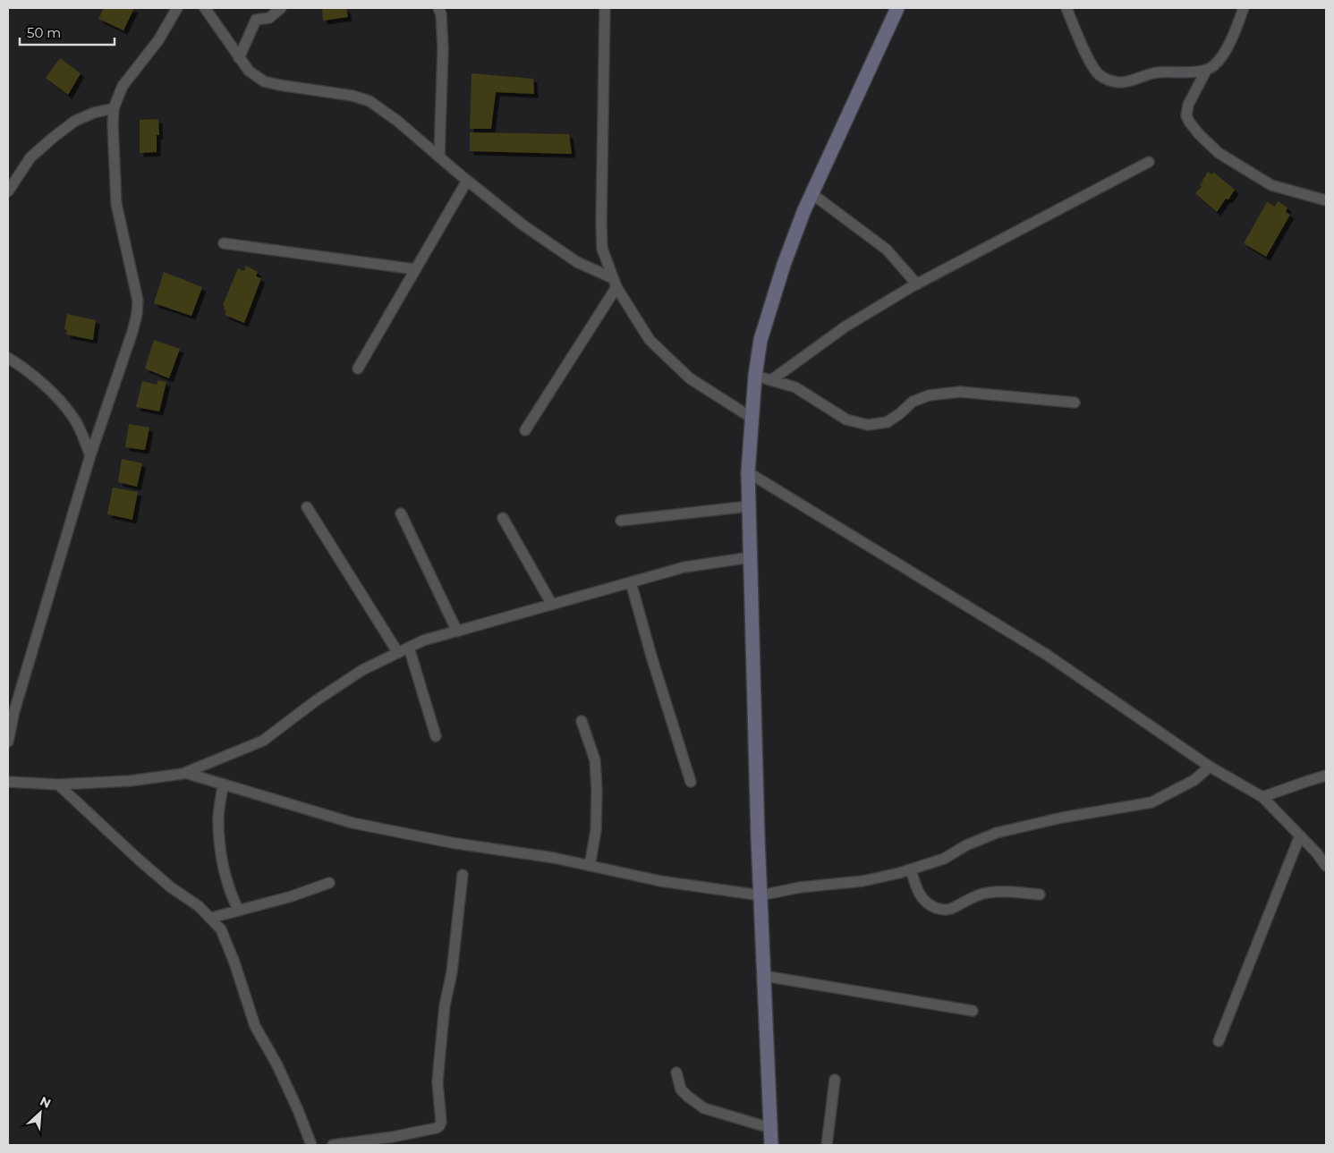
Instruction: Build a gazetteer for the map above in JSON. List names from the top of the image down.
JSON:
{
  "scale_bar": "50 m",
  "north": "top right"
}
